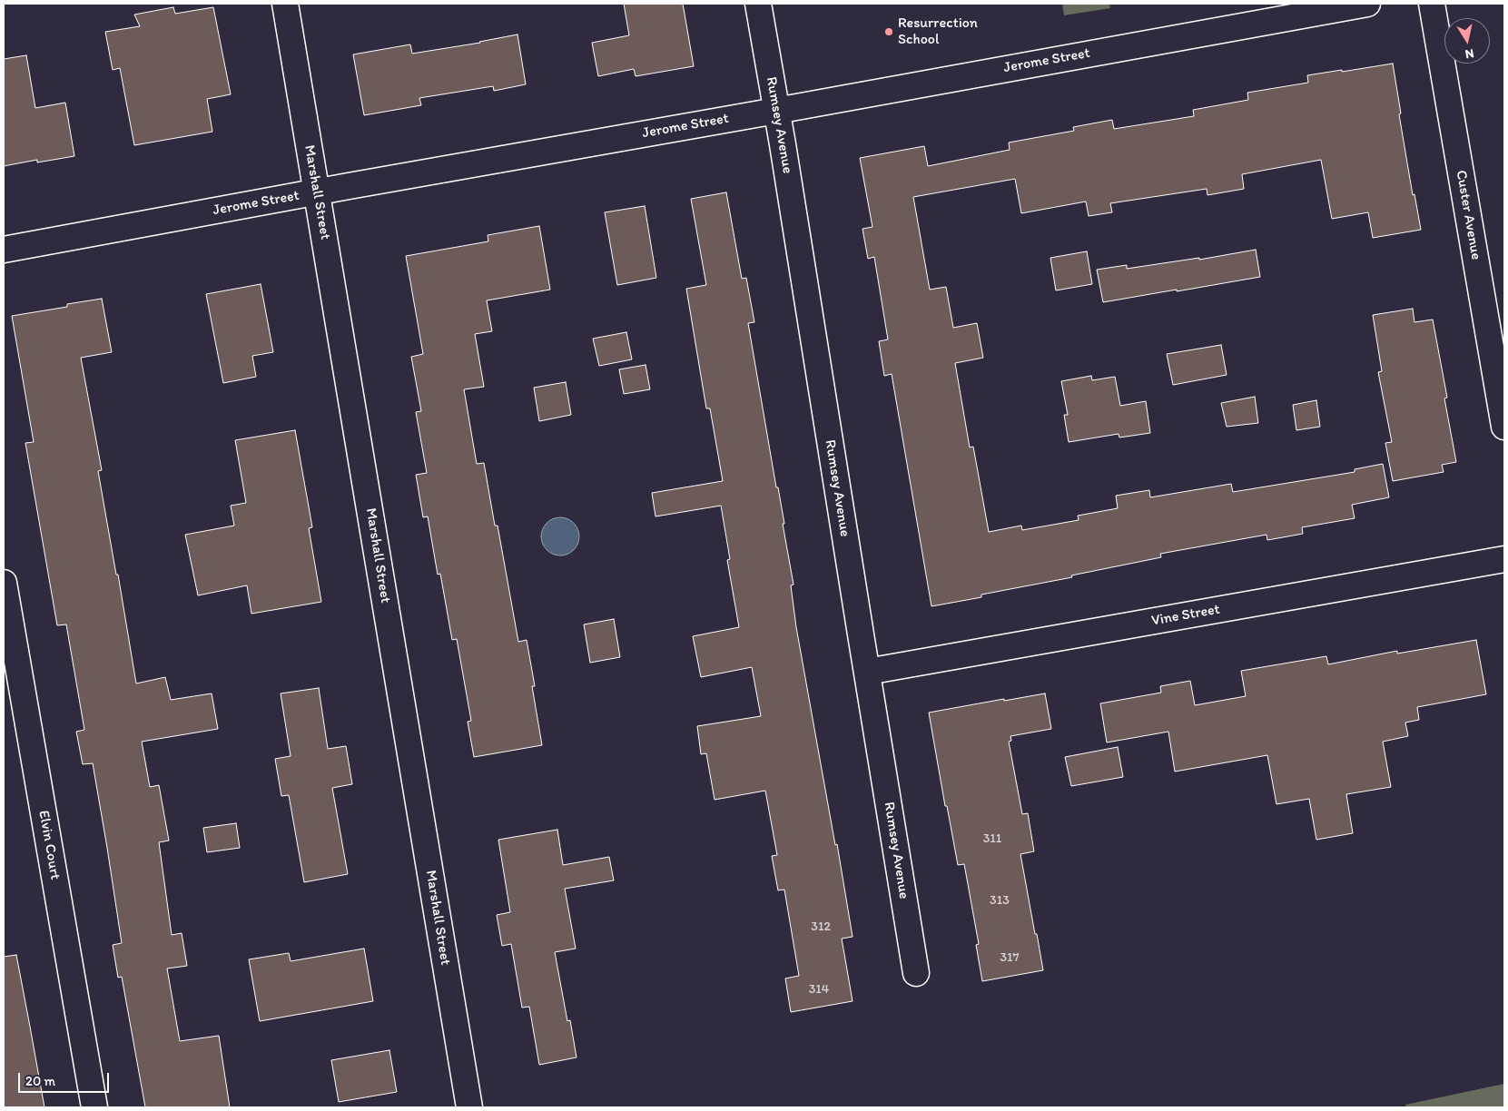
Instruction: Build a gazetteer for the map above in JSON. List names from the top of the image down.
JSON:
{
  "streets": {
    "street": [
      "Jerome Street",
      "Rumsey Avenue",
      "Marshall Street",
      "Custer Avenue",
      "Vine Street",
      "Elvin Court"
    ]
  },
  "crossings": [
    ["Jerome Street", "Rumsey Avenue"],
    ["Jerome Street", "Marshall Street"],
    ["Rumsey Avenue", "Vine Street"]
  ],
  "places": ["Resurrection School"],
  "house_numbers": [
    "311",
    "313",
    "312",
    "317",
    "314"
  ],
  "scale_bar": "20 m",
  "north": "bottom"
}
